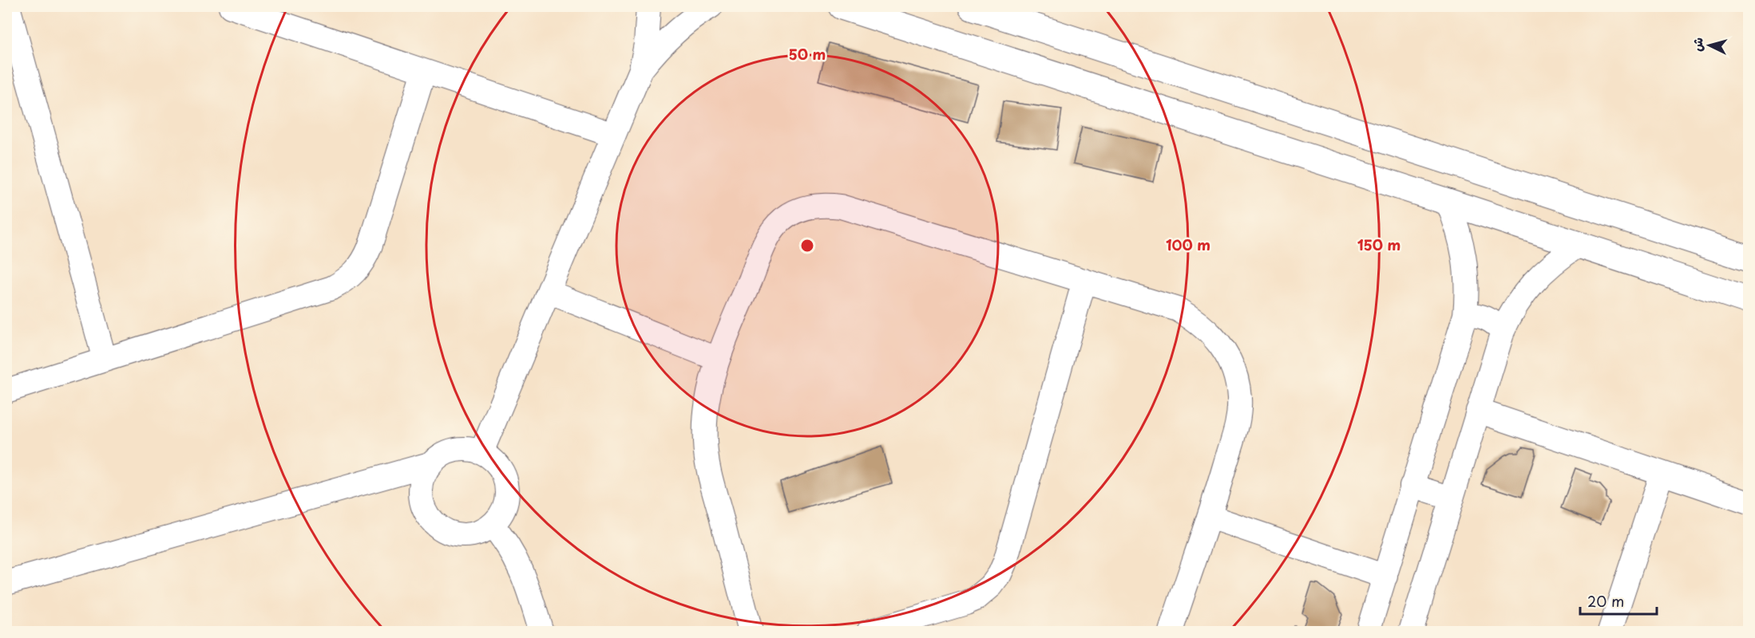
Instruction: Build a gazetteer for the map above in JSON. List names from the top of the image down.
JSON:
{
  "scale_bar": "20 m",
  "north": "left",
  "rings": ["50 m", "100 m", "150 m"]
}
